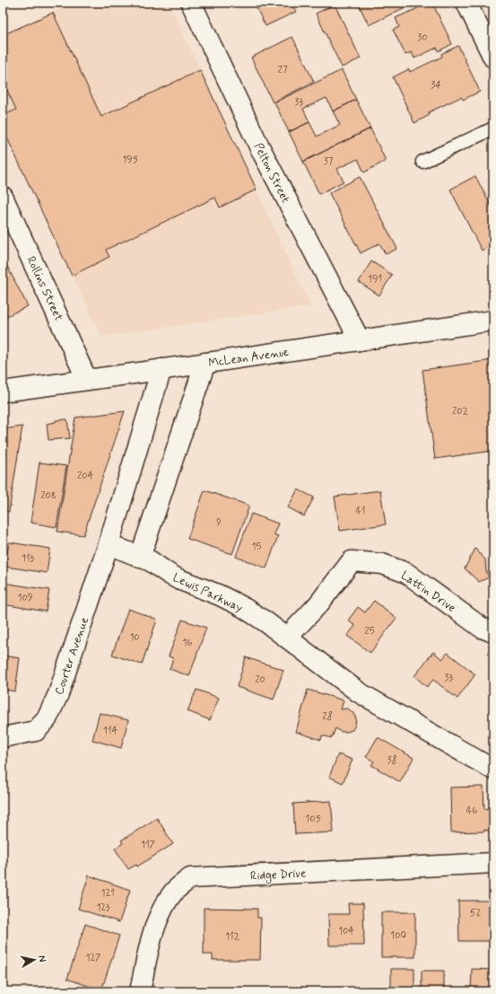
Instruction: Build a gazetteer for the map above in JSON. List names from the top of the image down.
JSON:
{
  "streets": {
    "street": [
      "Pelton Street",
      "Rollins Street",
      "McLean Avenue",
      "Lattin Drive",
      "Lewis Parkway",
      "Courter Avenue",
      "Ridge Drive"
    ]
  },
  "crossings": [
    ["Pelton Street", "McLean Avenue"],
    ["Rollins Street", "McLean Avenue"],
    ["Lattin Drive", "Lewis Parkway"],
    ["Lewis Parkway", "Courter Avenue"]
  ],
  "house_numbers": [
    "30",
    "27",
    "34",
    "33",
    "195",
    "37",
    "191",
    "202",
    "204",
    "208",
    "41",
    "9",
    "15",
    "113",
    "109",
    "25",
    "10",
    "16",
    "33",
    "20",
    "28",
    "114",
    "38",
    "46",
    "105",
    "117",
    "121",
    "123",
    "52",
    "104",
    "100",
    "112",
    "127"
  ],
  "north": "right"
}
